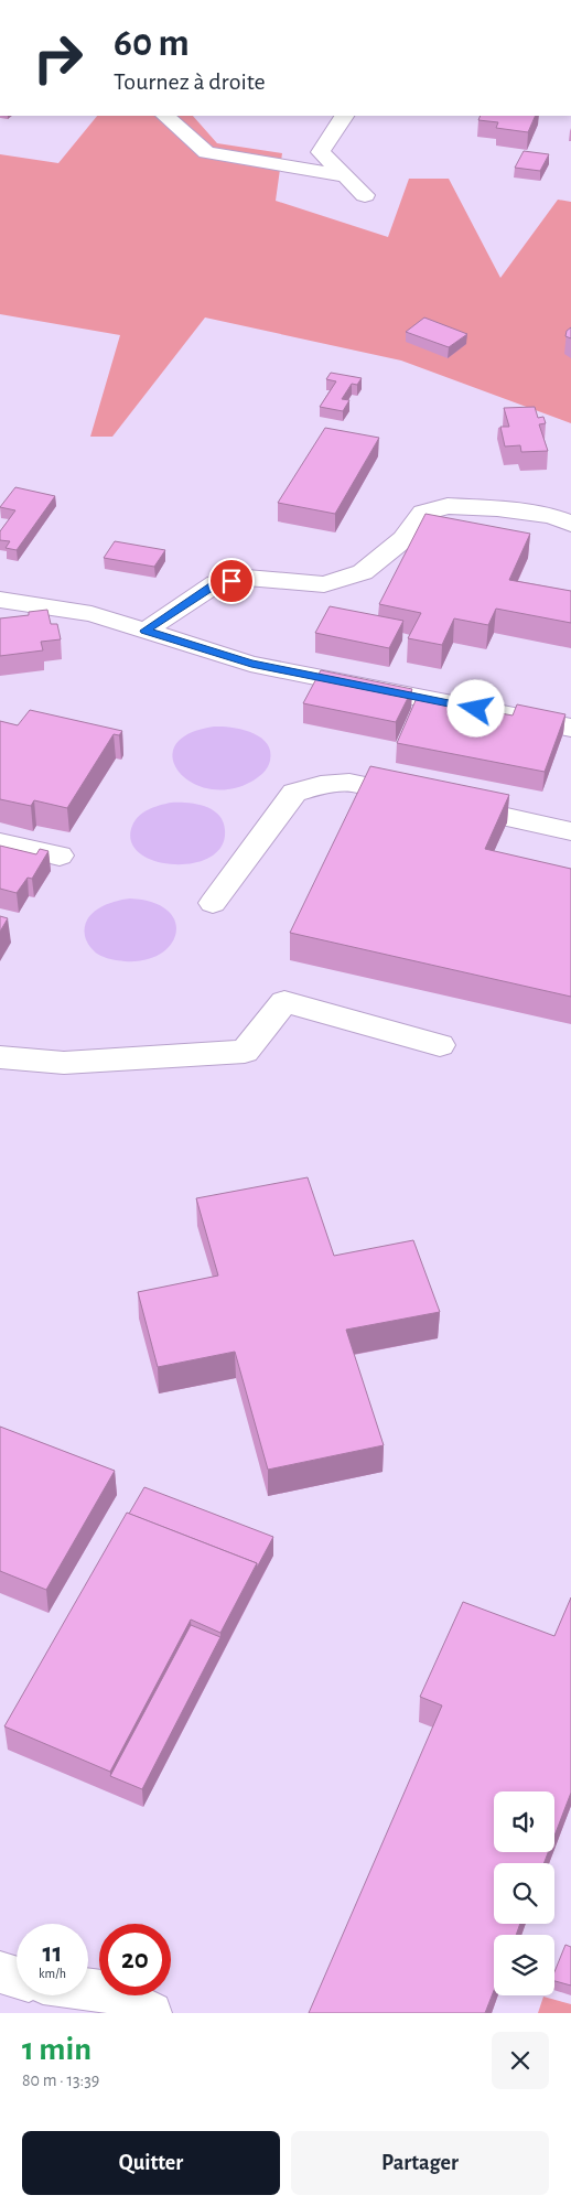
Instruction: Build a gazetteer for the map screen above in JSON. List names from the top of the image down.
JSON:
{
  "page": {
    "turn": ["60 m", "Tournez à droite"],
    "speed": "11 km/h",
    "limit": "20",
    "heading": ["1 min", "80 m · 13:39"],
    "buttons": ["Quitter", "Partager"]
  }
}
